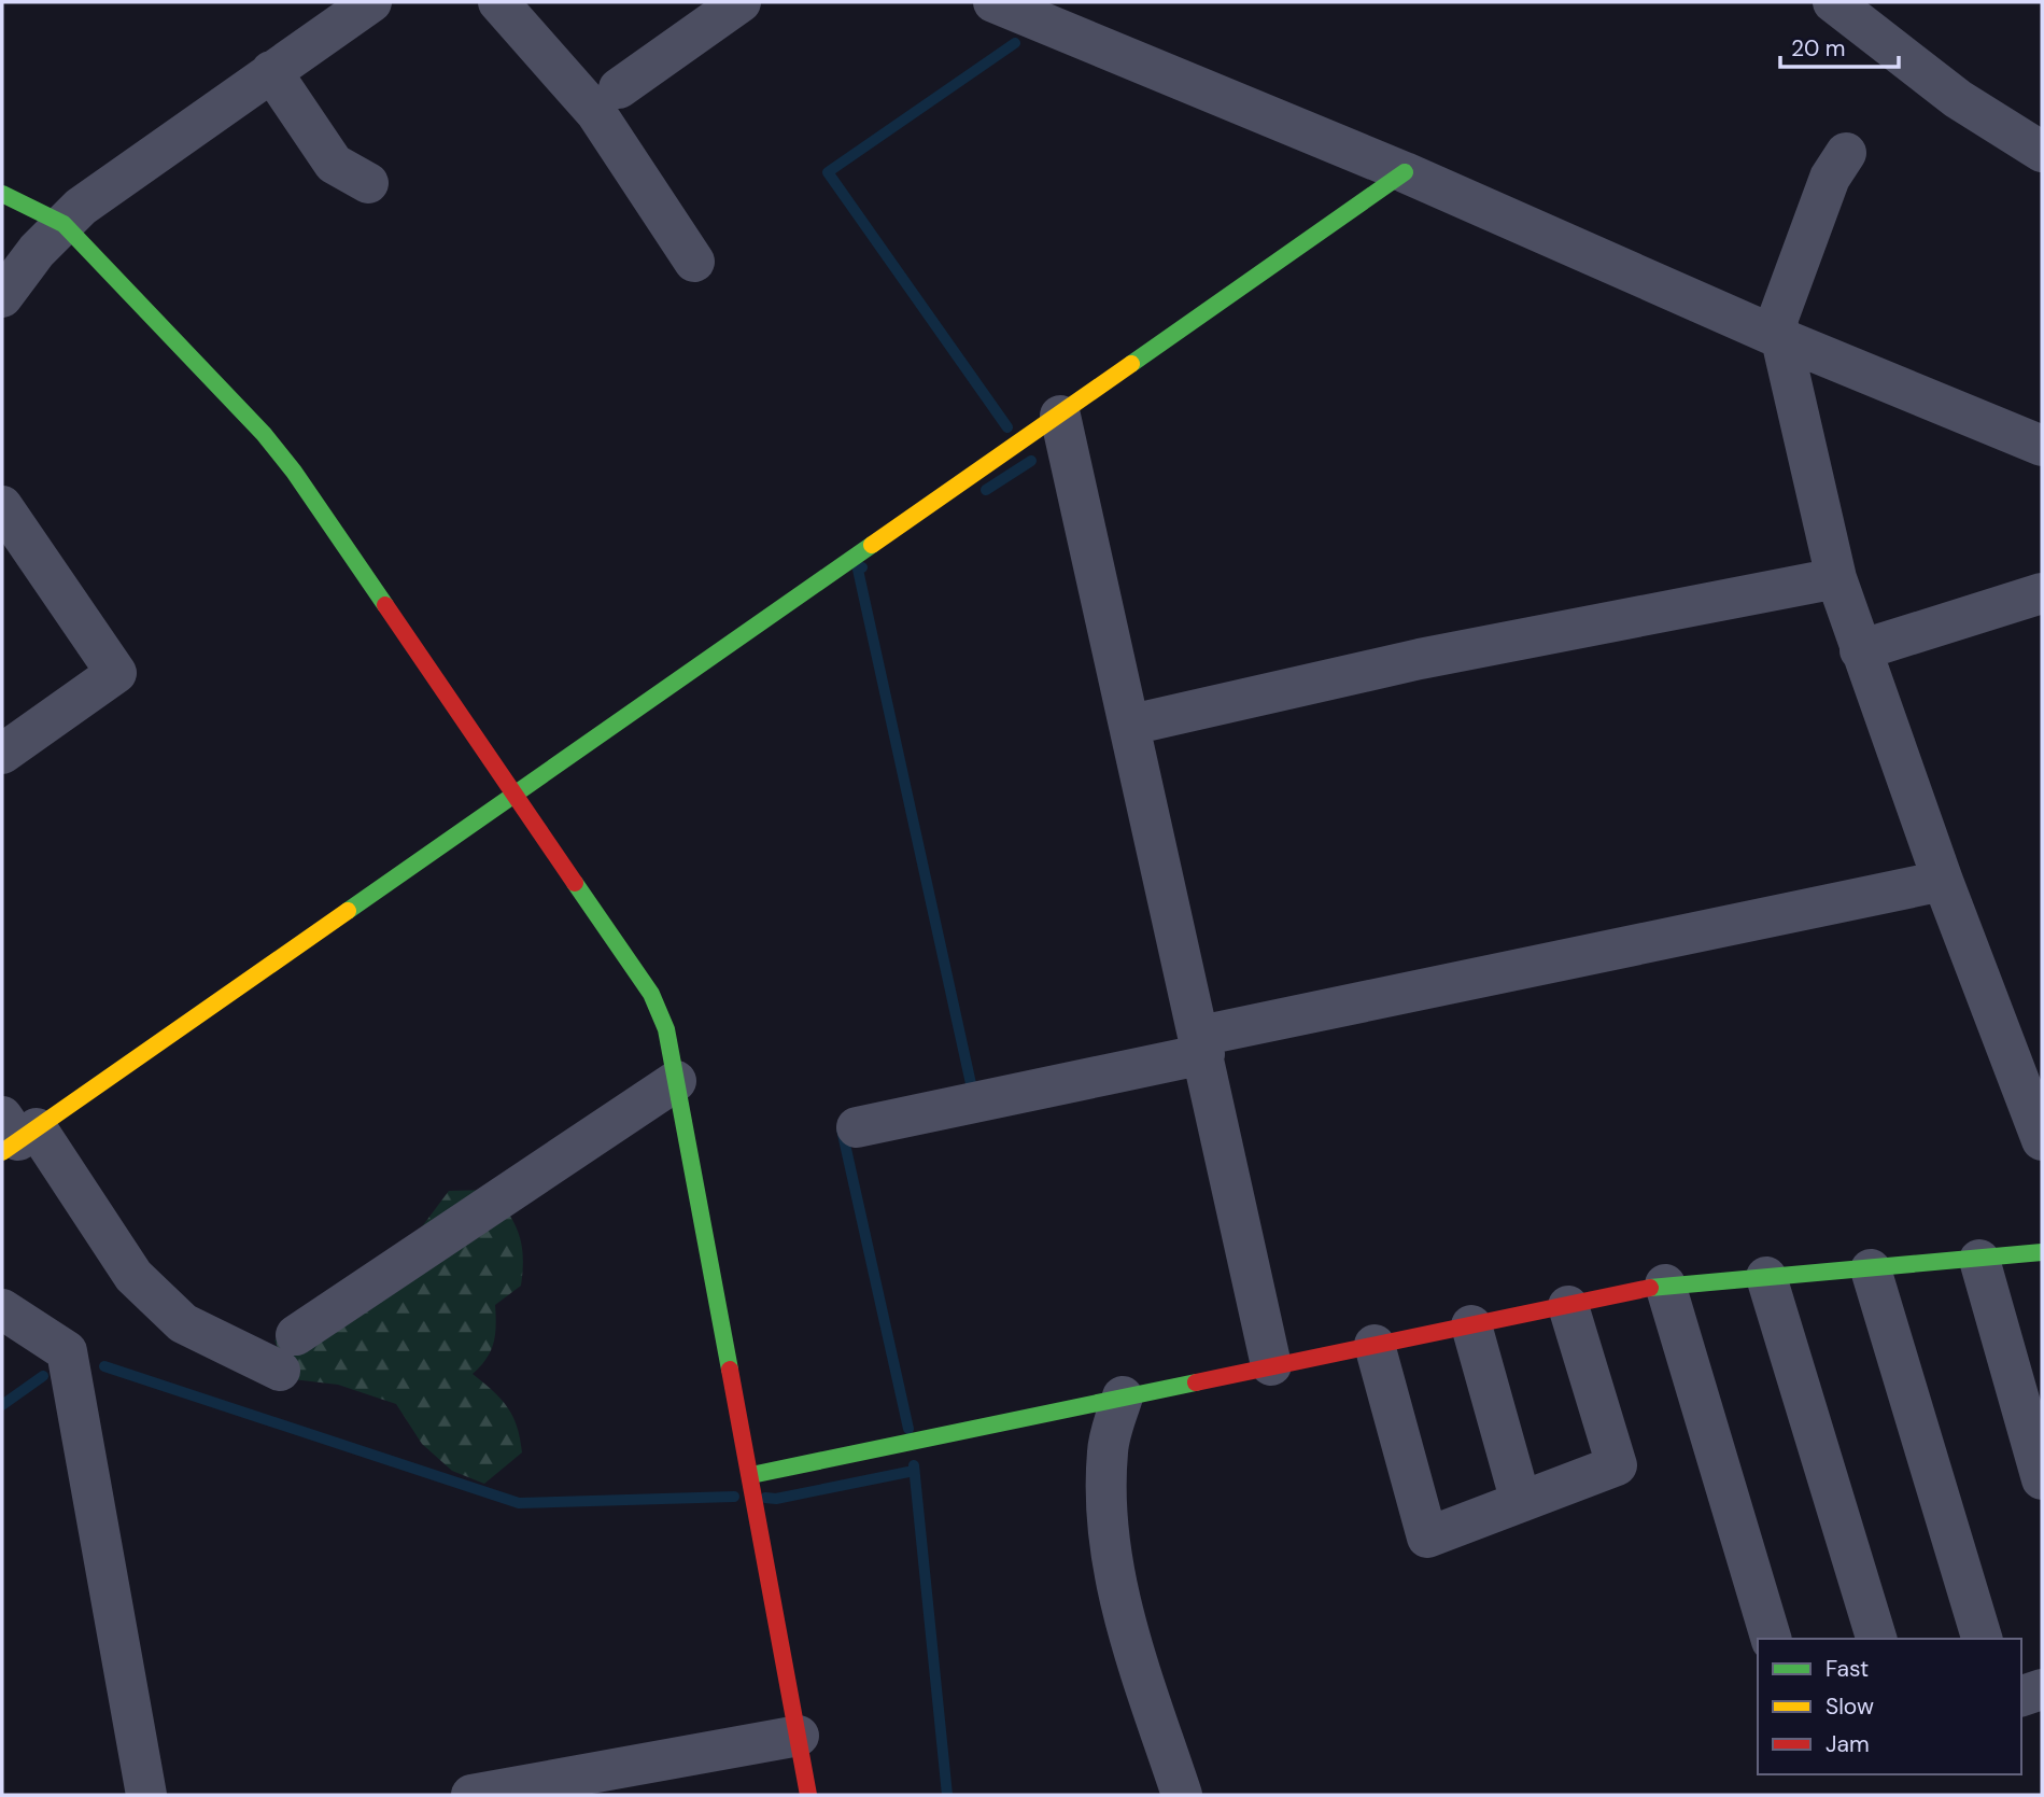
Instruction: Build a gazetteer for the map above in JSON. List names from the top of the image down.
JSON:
{
  "legend": ["Fast", "Slow", "Jam"],
  "scale_bar": "20 m"
}
